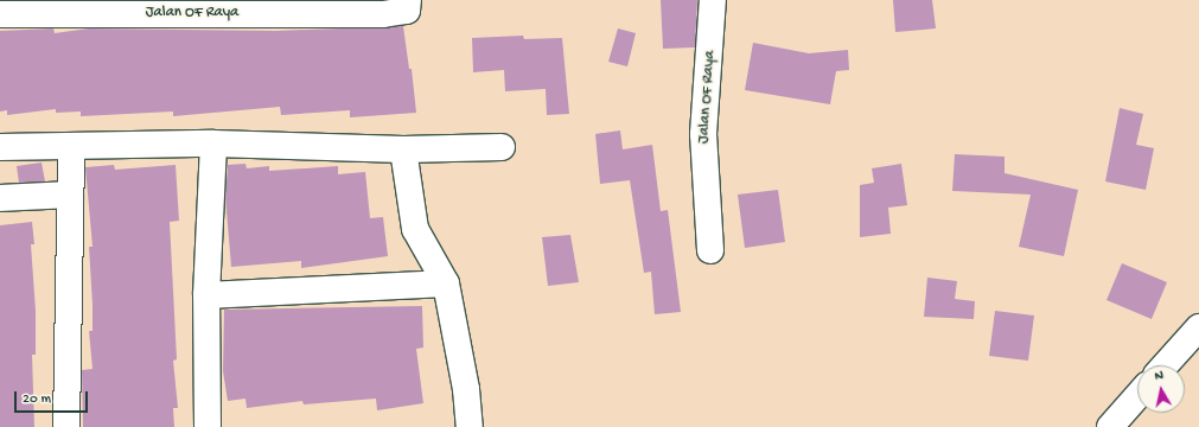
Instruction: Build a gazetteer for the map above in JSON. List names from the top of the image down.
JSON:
{
  "streets": {
    "street": ["Jalan OF Raya"]
  },
  "scale_bar": "20 m",
  "north": "top"
}
